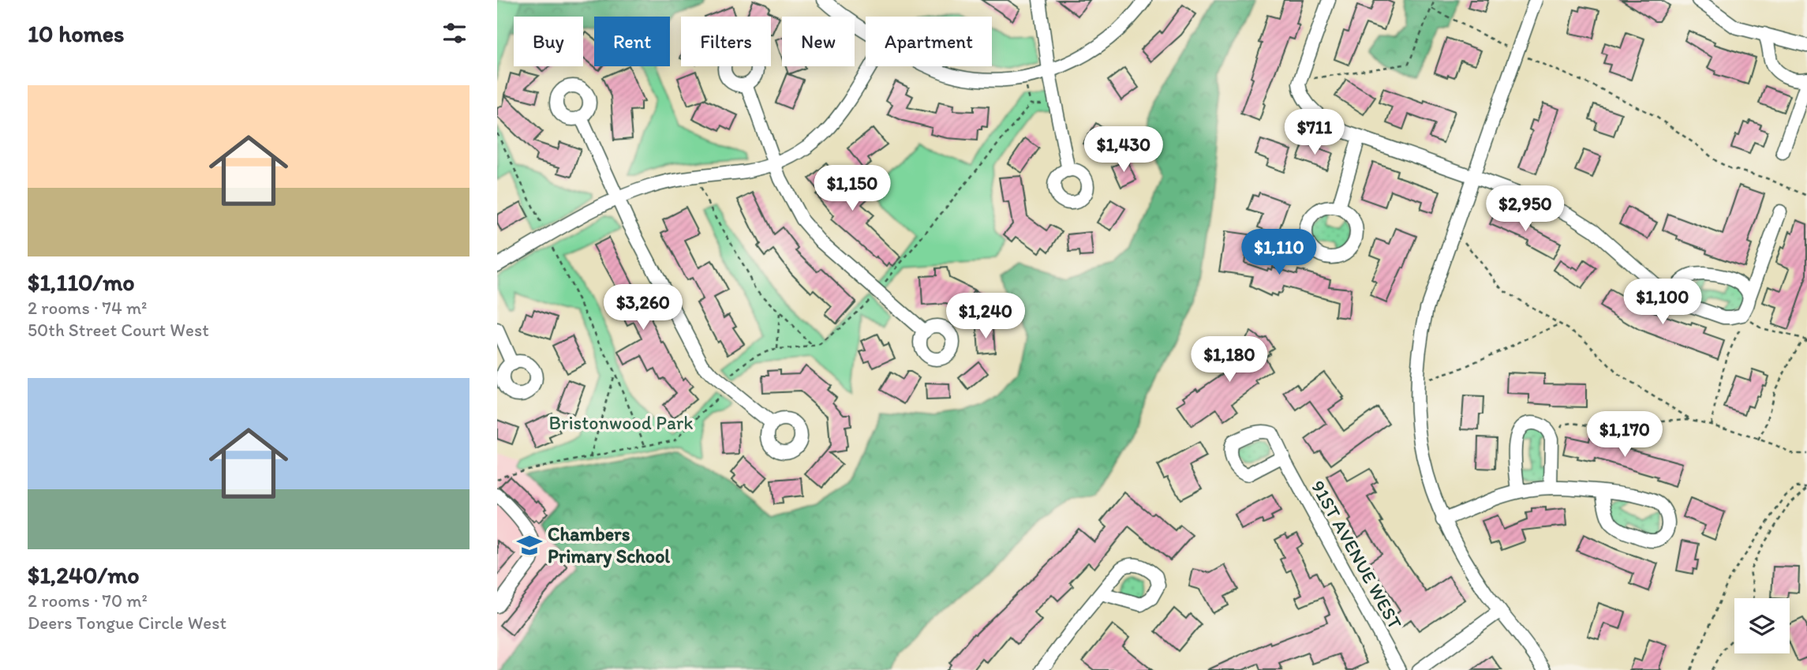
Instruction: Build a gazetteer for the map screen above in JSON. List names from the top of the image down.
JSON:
{
  "streets": {
    "street": ["91ST AVENUE WEST"]
  },
  "parks": ["Bristonwood Park"],
  "places": {
    "school or university": ["Chambers Primary School"]
  },
  "page": {
    "heading": "10 homes",
    "chip": [
      "Buy",
      "Rent",
      "Filters",
      "New",
      "Apartment"
    ],
    "list": [
      {
        "name": "$1,110/mo",
        "note": "2 rooms · 74 m² · 50th Street Court West"
      },
      {
        "name": "$1,240/mo",
        "note": "2 rooms · 70 m² · Deers Tongue Circle West"
      }
    ],
    "price": [
      "$711",
      "$1,430",
      "$1,150",
      "$2,950",
      "$1,110",
      "$1,100",
      "$3,260",
      "$1,240",
      "$1,180",
      "$1,170"
    ]
  }
}
